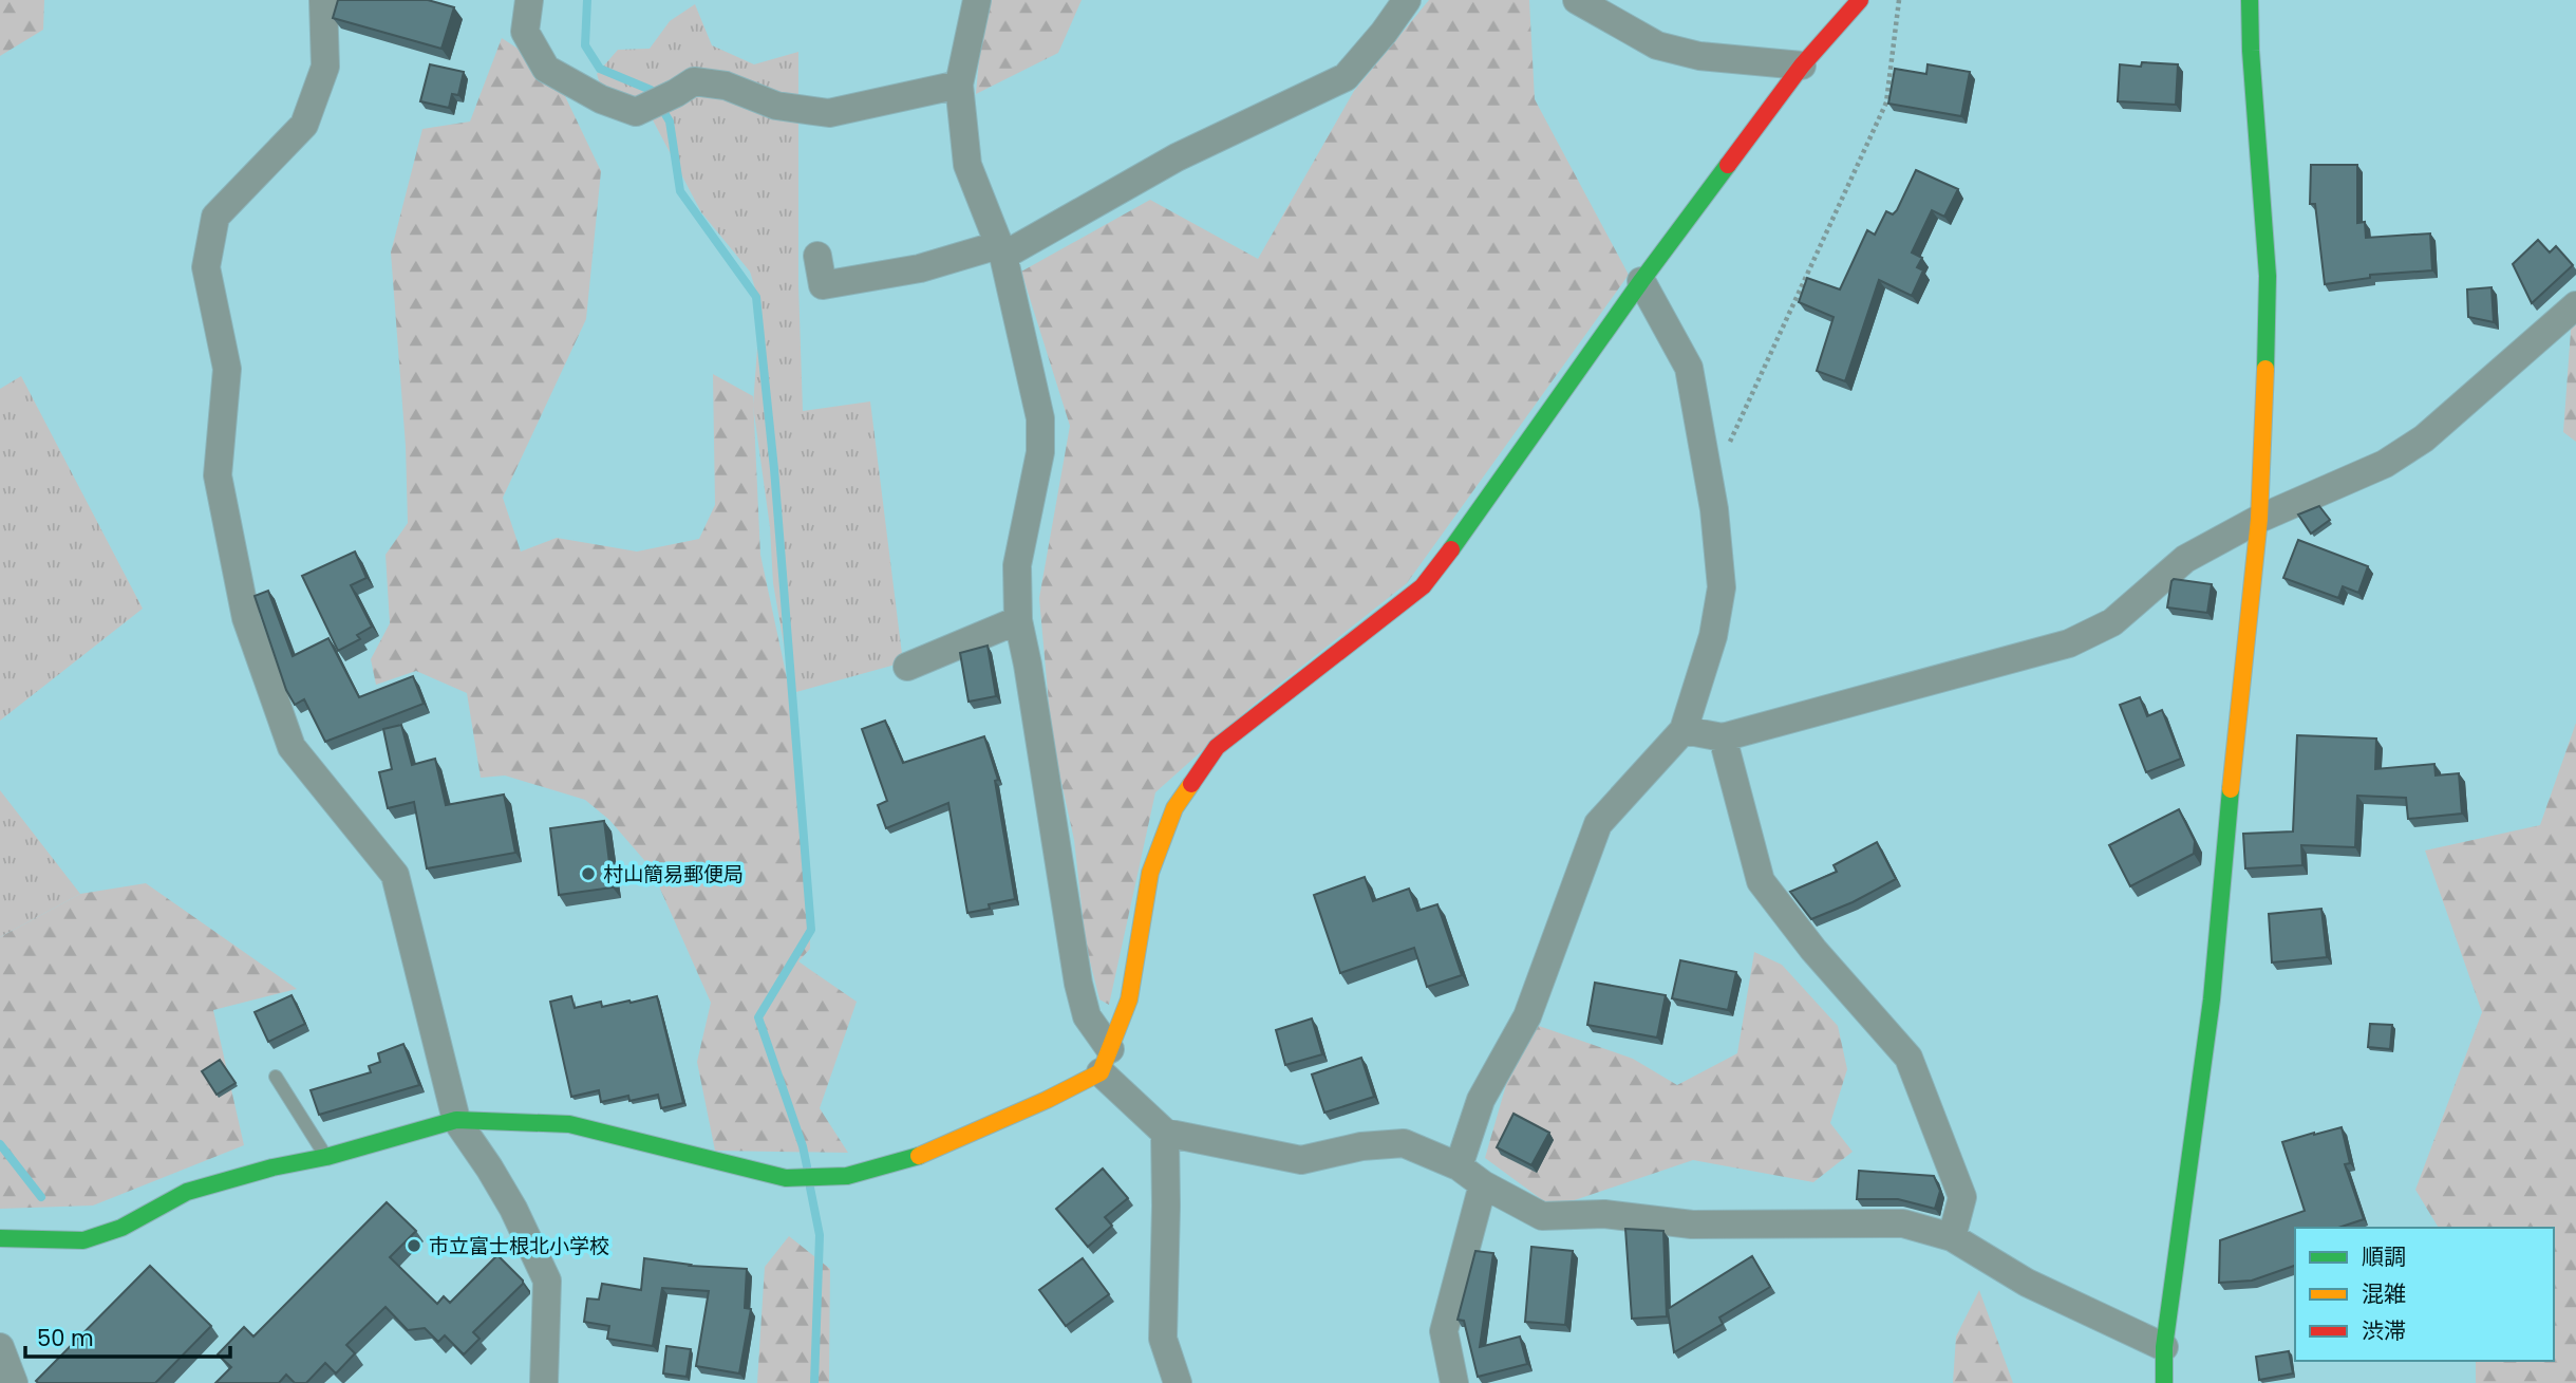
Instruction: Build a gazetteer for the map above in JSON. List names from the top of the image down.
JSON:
{
  "places": ["村山簡易郵便局", "市立富士根北小学校"],
  "legend": ["順調", "混雑", "渋滞"],
  "scale_bar": "50 m"
}
